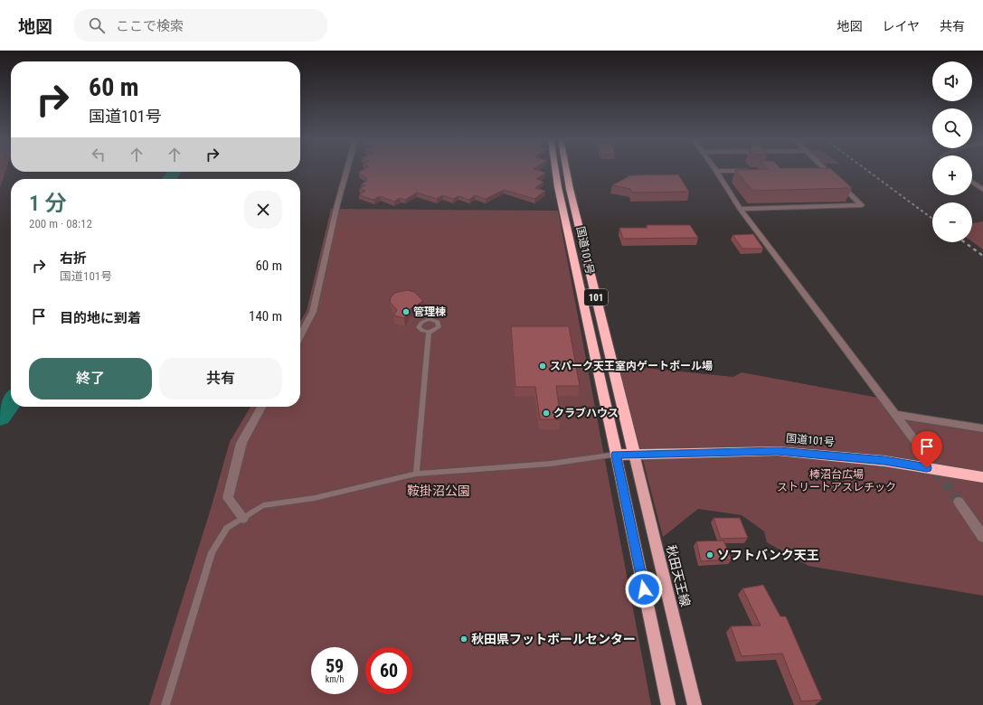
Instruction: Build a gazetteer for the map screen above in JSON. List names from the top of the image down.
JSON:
{
  "streets": {
    "highway": ["国道101号", "101"],
    "main road": ["秋田天王線"]
  },
  "crossings": [
    ["国道101号", "秋田天王線"]
  ],
  "parks": ["棒沼台広場 ストリートアスレチック", "鞍掛沼公園"],
  "places": [
    "管理棟",
    "スパーク天王室内ゲートボール場",
    "クラブハウス",
    "ソフトバンク天王",
    "秋田県フットボールセンター"
  ],
  "page": {
    "header": "地図",
    "search": "ここで検索",
    "nav": ["地図", "レイヤ", "共有"],
    "map_buttons": ["+", "−"],
    "turn": ["60 m", "国道101号"],
    "heading": ["1 分", "200 m · 08:12"],
    "list": [
      {
        "name": "右折",
        "note": "国道101号",
        "value": "60 m"
      },
      {
        "name": "目的地に到着",
        "value": "140 m"
      }
    ],
    "buttons": ["終了", "共有"],
    "speed": "59 km/h",
    "limit": "60"
  }
}
